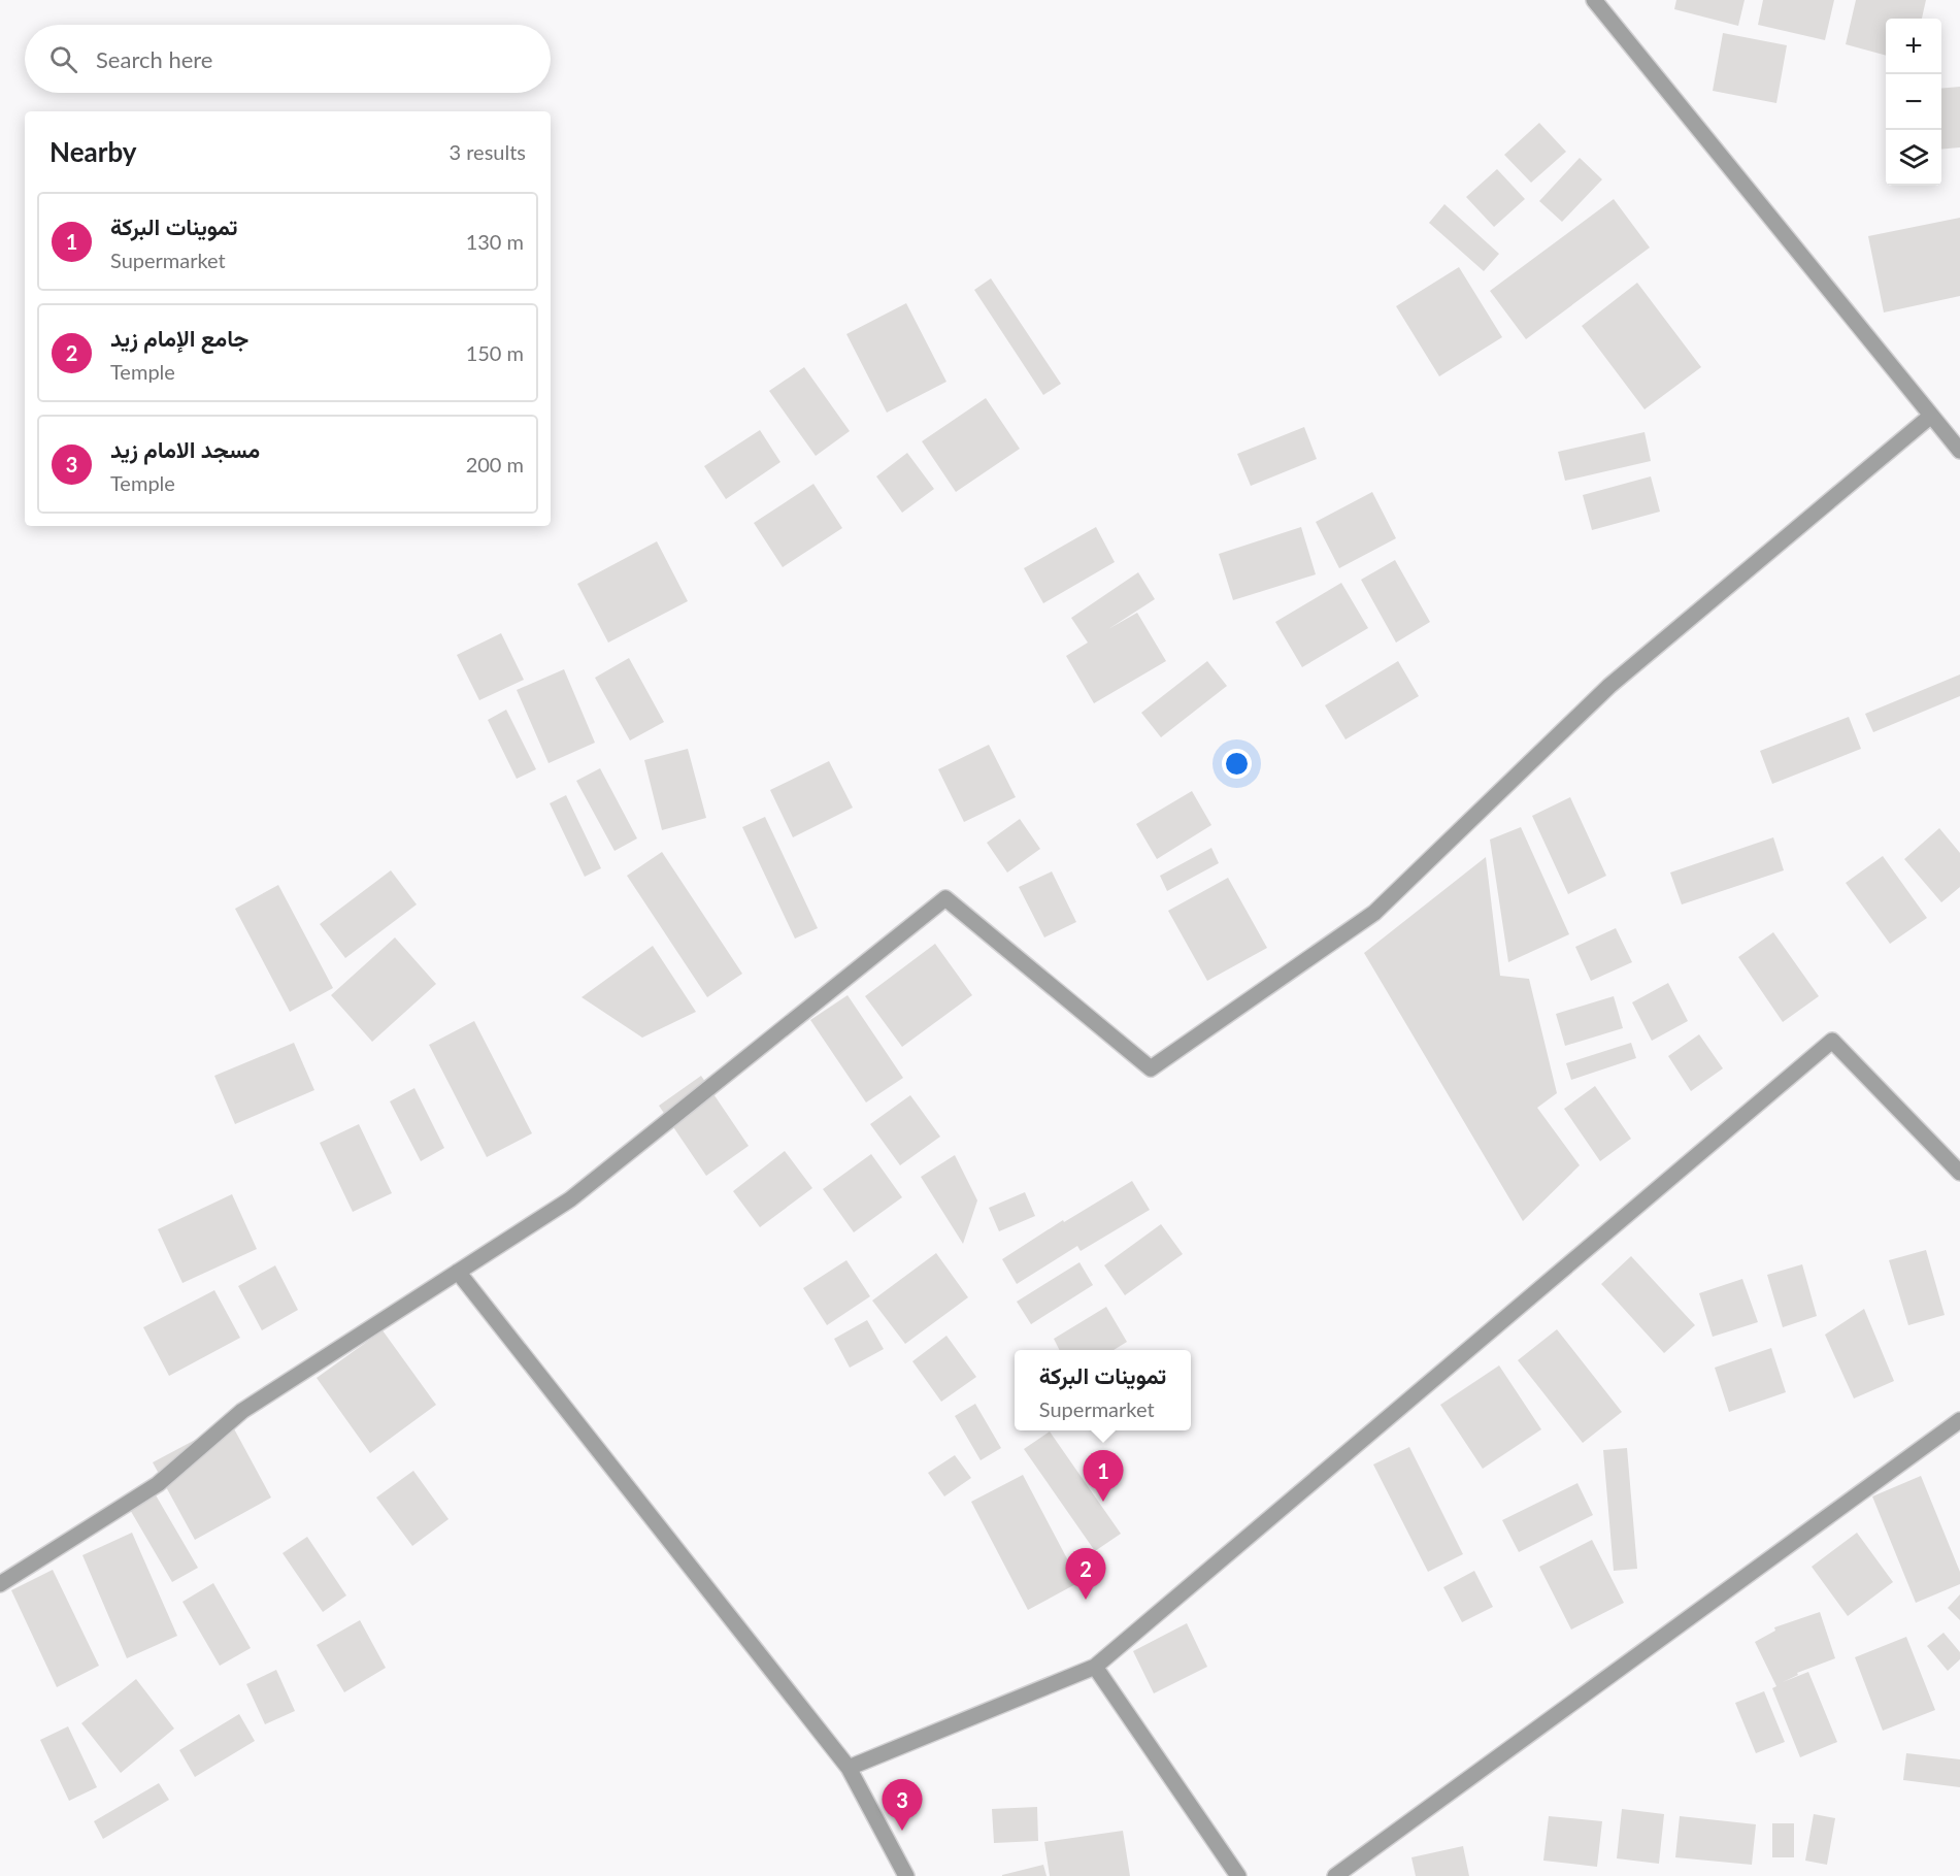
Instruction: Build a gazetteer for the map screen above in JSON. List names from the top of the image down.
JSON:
{
  "page": {
    "map_buttons": ["+", "−"],
    "search": "Search here",
    "heading": ["Nearby", "3 results"],
    "list": [
      {
        "mark": "1",
        "name": "تموينات البركة",
        "note": "Supermarket",
        "value": "130 m"
      },
      {
        "mark": "2",
        "name": "جامع الإمام زيد",
        "note": "Temple",
        "value": "150 m"
      },
      {
        "mark": "3",
        "name": "مسجد الامام زيد",
        "note": "Temple",
        "value": "200 m"
      }
    ],
    "popup": ["تموينات البركة", "Supermarket"],
    "pins": ["1", "2", "3"]
  }
}
